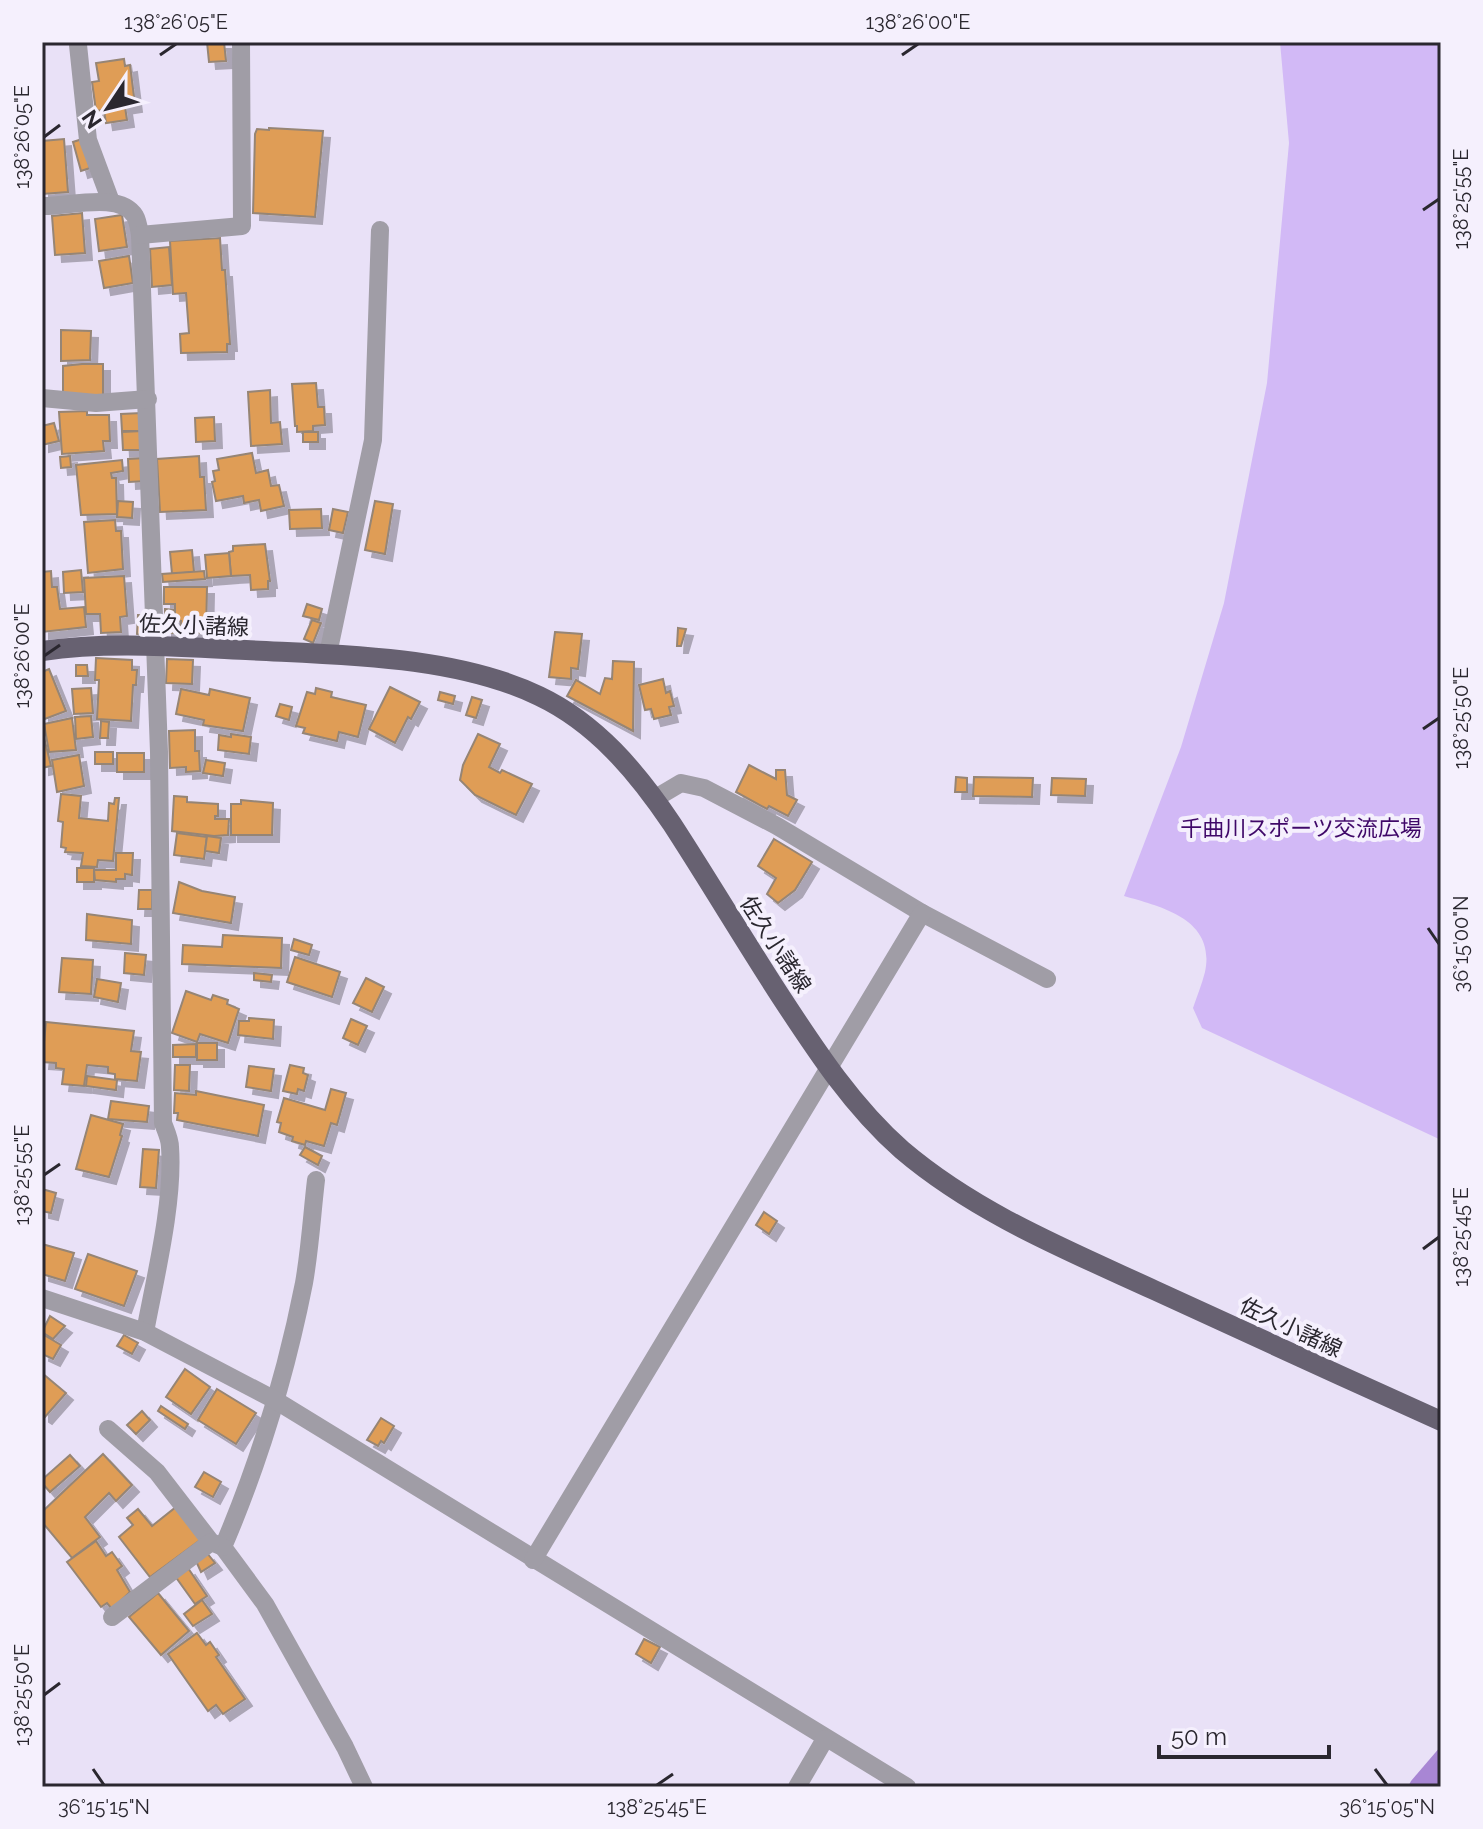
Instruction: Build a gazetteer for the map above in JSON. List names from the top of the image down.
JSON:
{
  "streets": {
    "main road": ["佐久小諸線"]
  },
  "parks": ["千曲川スポーツ交流広場"],
  "scale_bar": "50 m",
  "north": "bottom left",
  "coordinates": [
    "138°26'05\"E",
    "138°26'00\"E",
    "138°25'55\"E",
    "138°25'50\"E",
    "36°15'00\"N",
    "138°25'45\"E",
    "36°15'15\"N",
    "36°15'05\"N"
  ]
}
